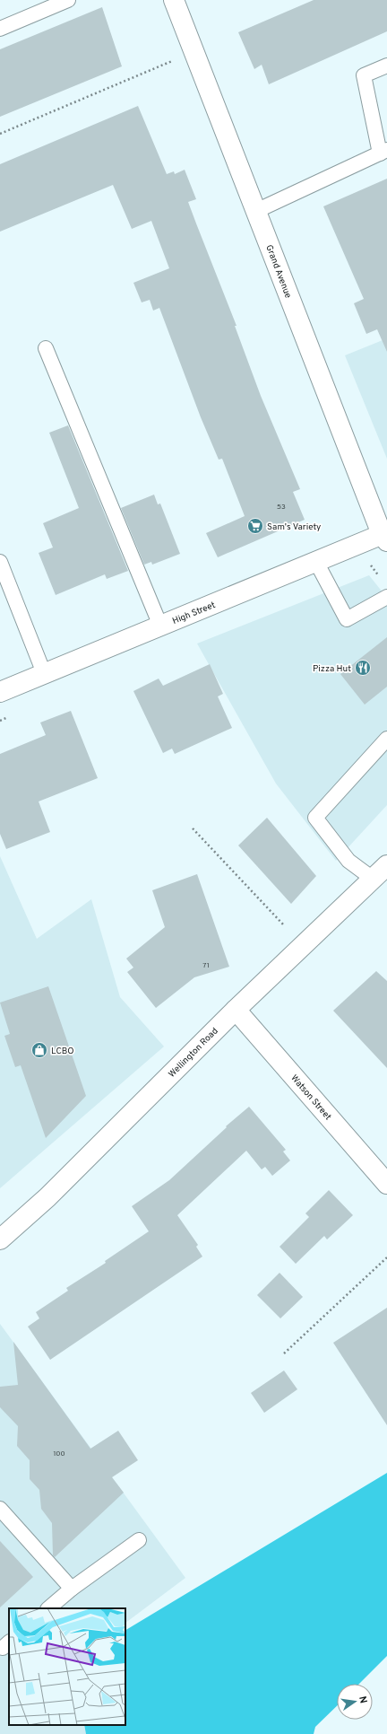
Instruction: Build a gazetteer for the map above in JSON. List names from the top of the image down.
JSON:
{
  "streets": {
    "street": [
      "Grand Avenue",
      "High Street",
      "Wellington Road",
      "Watson Street"
    ]
  },
  "crossings": [
    ["Grand Avenue", "High Street"],
    ["Wellington Road", "Watson Street"]
  ],
  "places": {
    "supermarket": ["Sam's Variety"],
    "restaurant": ["Pizza Hut"],
    "shop": ["LCBO"]
  },
  "house_numbers": ["53", "71", "100"],
  "north": "right"
}
